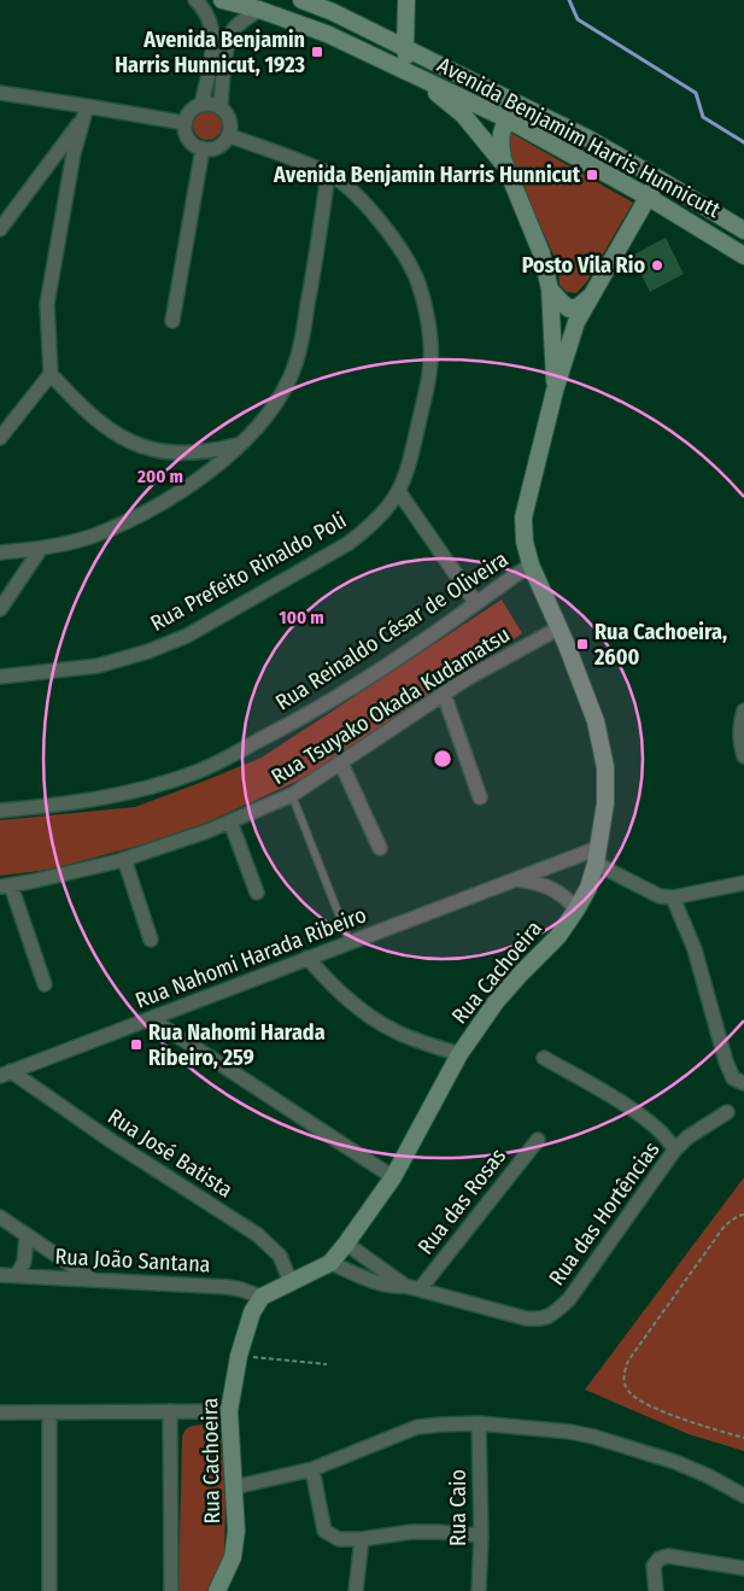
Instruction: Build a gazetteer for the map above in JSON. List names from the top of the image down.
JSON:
{
  "streets": {
    "main road": ["Avenida Benjamim Harris Hunnicutt", "Rua Cachoeira"],
    "street": [
      "Rua Prefeito Rinaldo Poli",
      "Rua Reinaldo César de Oliveira",
      "Rua Tsuyako Okada Kudamatsu",
      "Rua Nahomi Harada Ribeiro",
      "Rua José Batista",
      "Rua das Rosas",
      "Rua das Hortências",
      "Rua João Santana",
      "Rua Caio"
    ]
  },
  "crossings": [
    ["Avenida Benjamim Harris Hunnicutt", "Rua Cachoeira"],
    ["Rua Reinaldo César de Oliveira", "Rua Cachoeira"],
    ["Rua Tsuyako Okada Kudamatsu", "Rua Cachoeira"],
    ["Rua Nahomi Harada Ribeiro", "Rua Cachoeira"],
    ["Rua Nahomi Harada Ribeiro", "Rua José Batista"],
    ["Rua Cachoeira", "Rua José Batista"],
    ["Rua Cachoeira", "Rua das Hortências"],
    ["Rua Cachoeira", "Rua João Santana"],
    ["Rua das Rosas", "Rua das Hortências"]
  ],
  "places": {
    "transit": [
      "Avenida Benjamin Harris Hunnicut, 1923",
      "Avenida Benjamin Harris Hunnicut",
      "Rua Cachoeira, 2600",
      "Rua Nahomi Harada Ribeiro, 259"
    ],
    "other": ["Posto Vila Rio"]
  },
  "rings": ["200 m", "100 m"]
}
